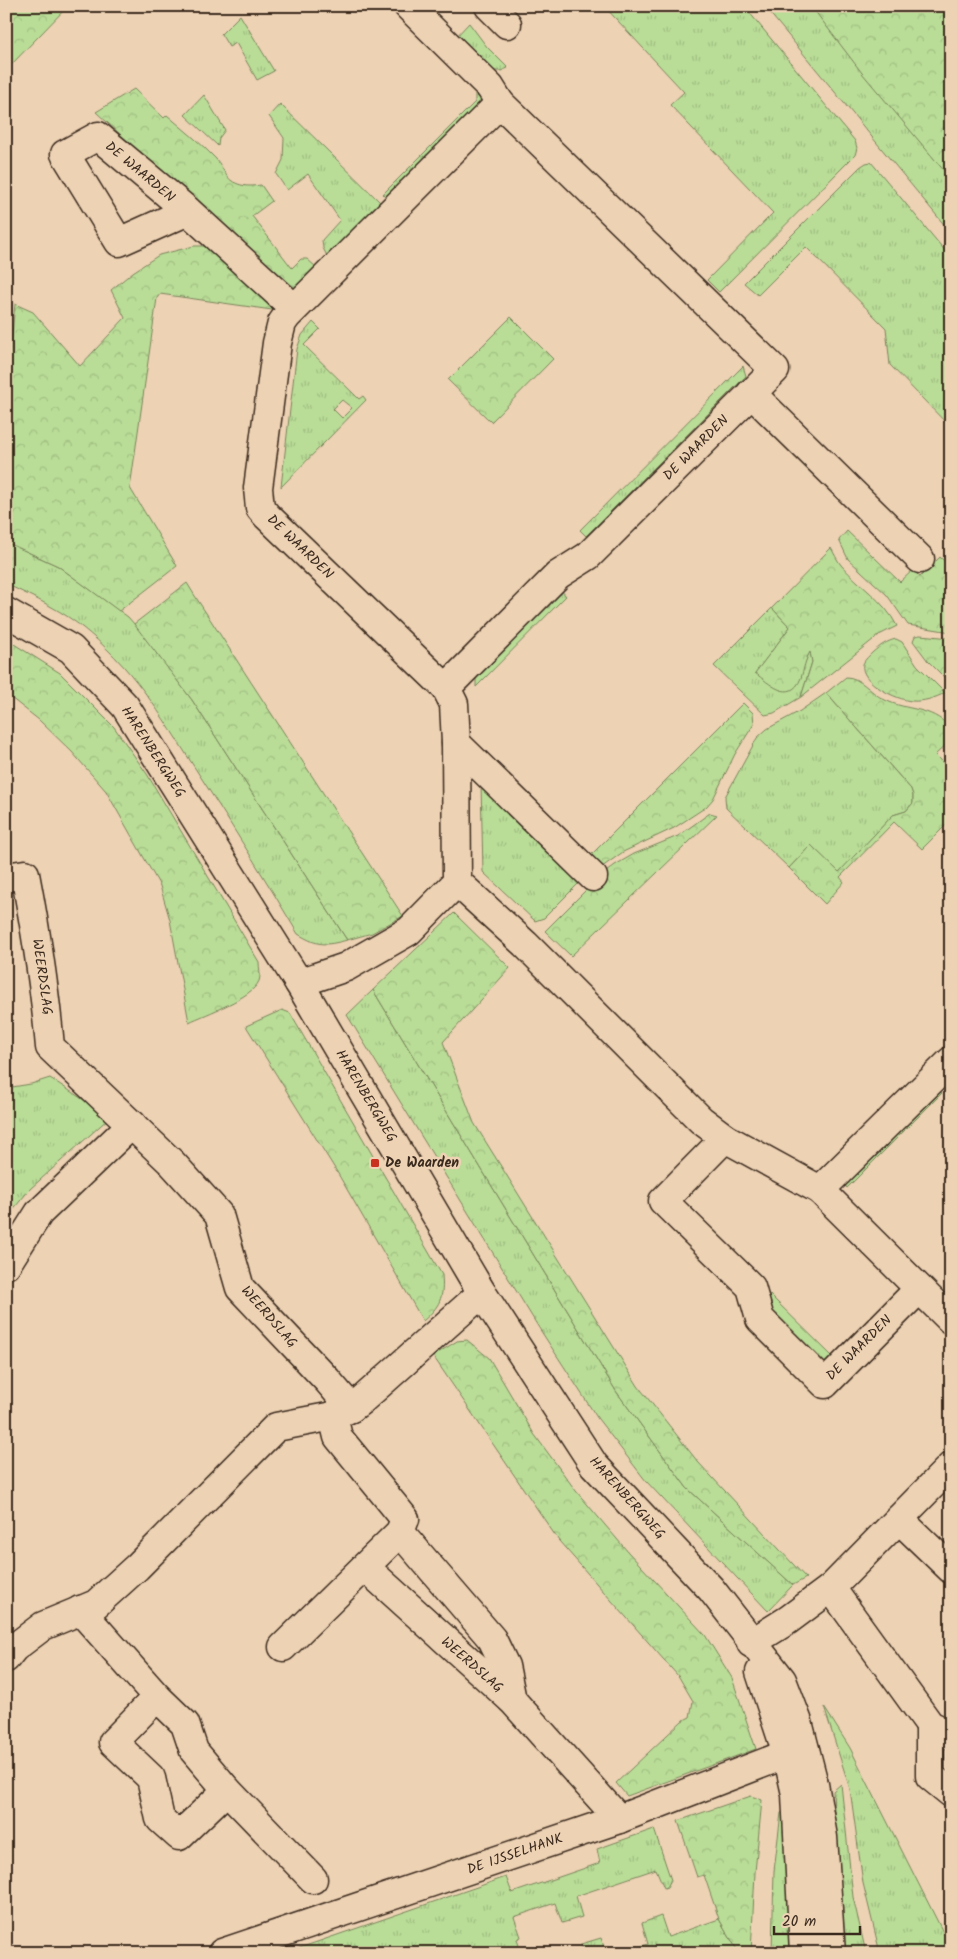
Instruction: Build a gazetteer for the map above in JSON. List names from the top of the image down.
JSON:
{
  "streets": {
    "street": [
      "DE WAARDEN",
      "HARENBERGWEG",
      "WEERDSLAG",
      "DE IJSSELHANK"
    ]
  },
  "crossings": [
    ["HARENBERGWEG", "DE IJSSELHANK"],
    ["WEERDSLAG", "DE IJSSELHANK"]
  ],
  "places": {
    "transit": ["De Waarden"]
  },
  "scale_bar": "20 m"
}
